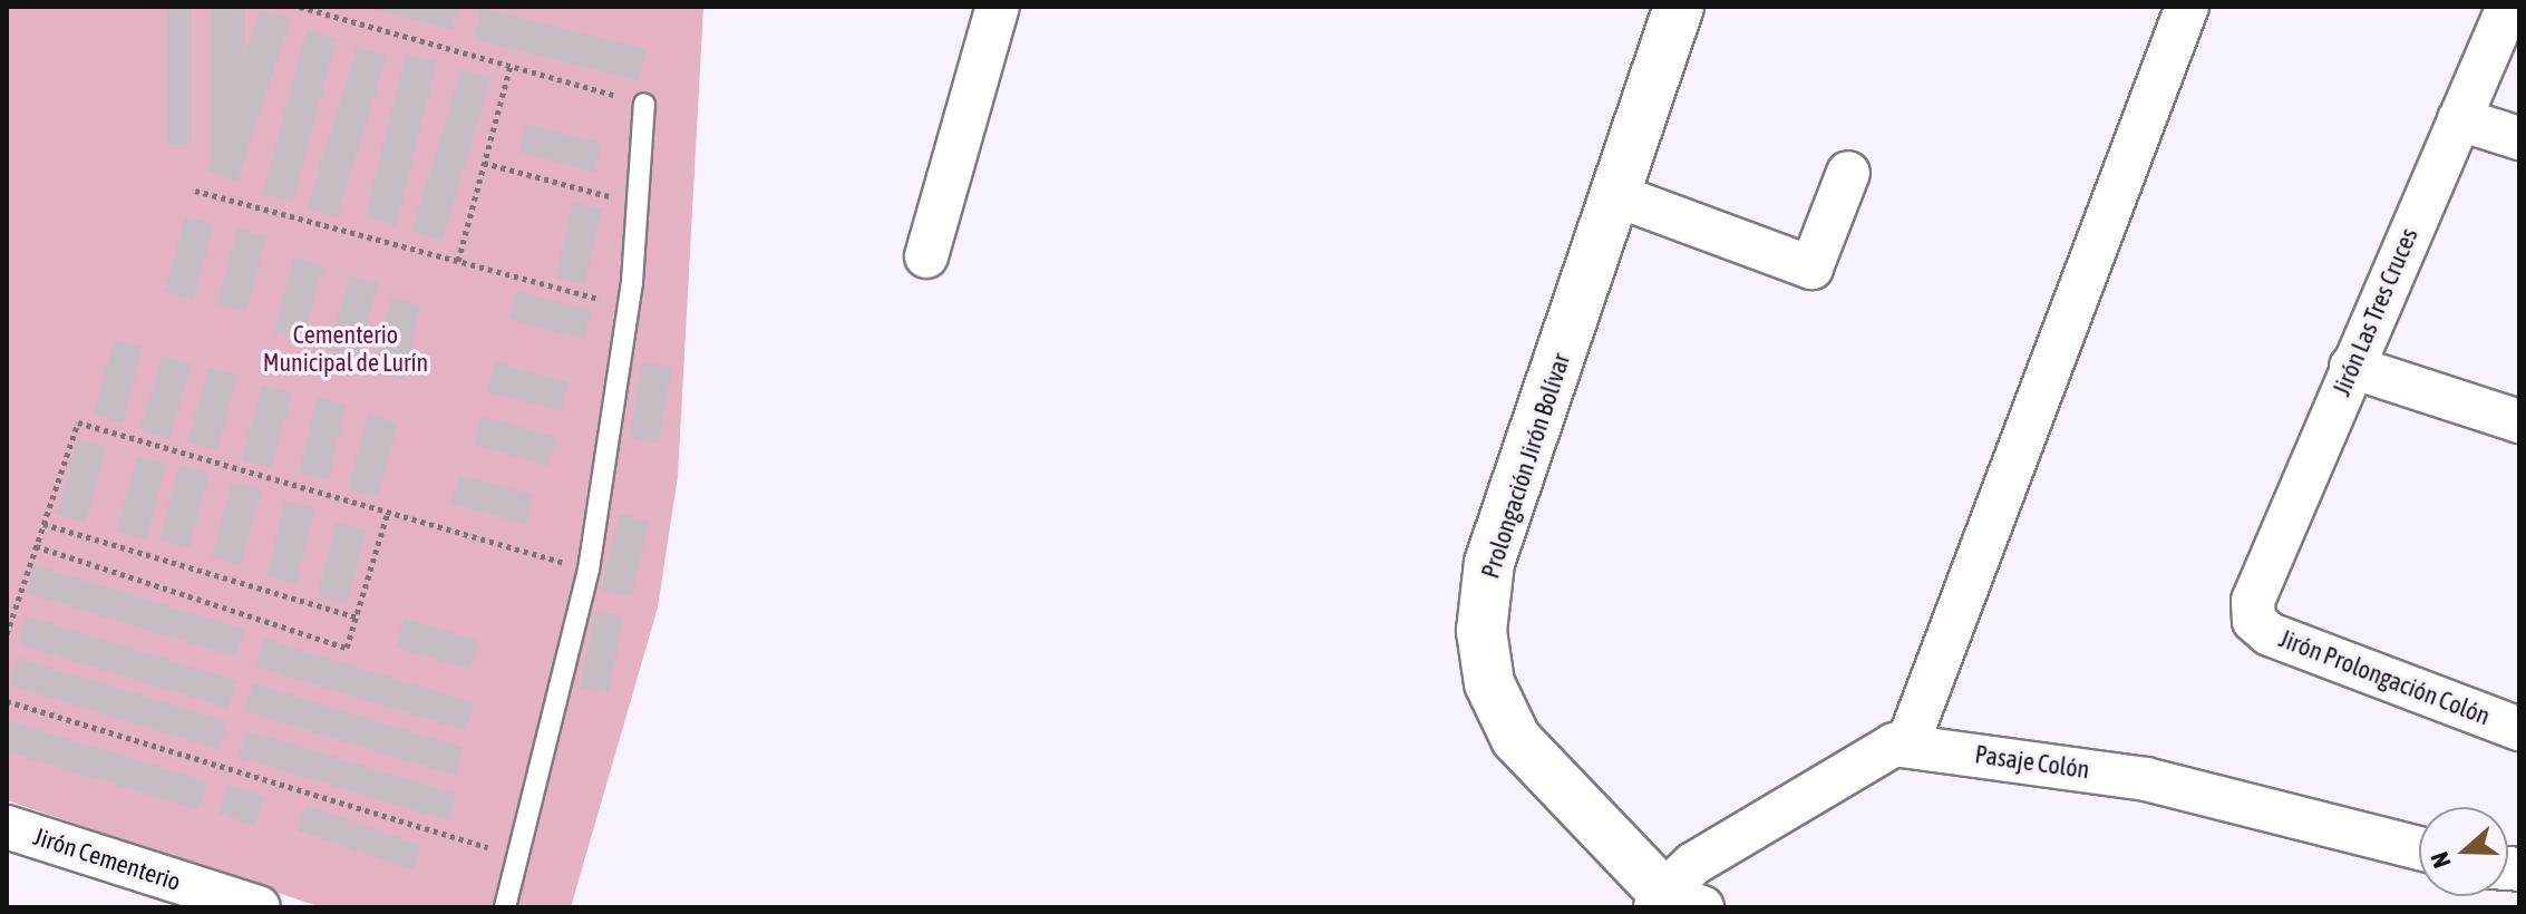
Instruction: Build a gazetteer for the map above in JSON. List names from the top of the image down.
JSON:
{
  "streets": {
    "street": [
      "Jirón Las Tres Cruces",
      "Prolongación Jirón Bolívar",
      "Jirón Prolongación Colón",
      "Pasaje Colón",
      "Jirón Cementerio"
    ]
  },
  "crossings": [
    ["Jirón Las Tres Cruces", "Jirón Prolongación Colón"],
    ["Prolongación Jirón Bolívar", "Pasaje Colón"]
  ],
  "parks": ["Cementerio Municipal de Lurín"],
  "north": "left"
}
